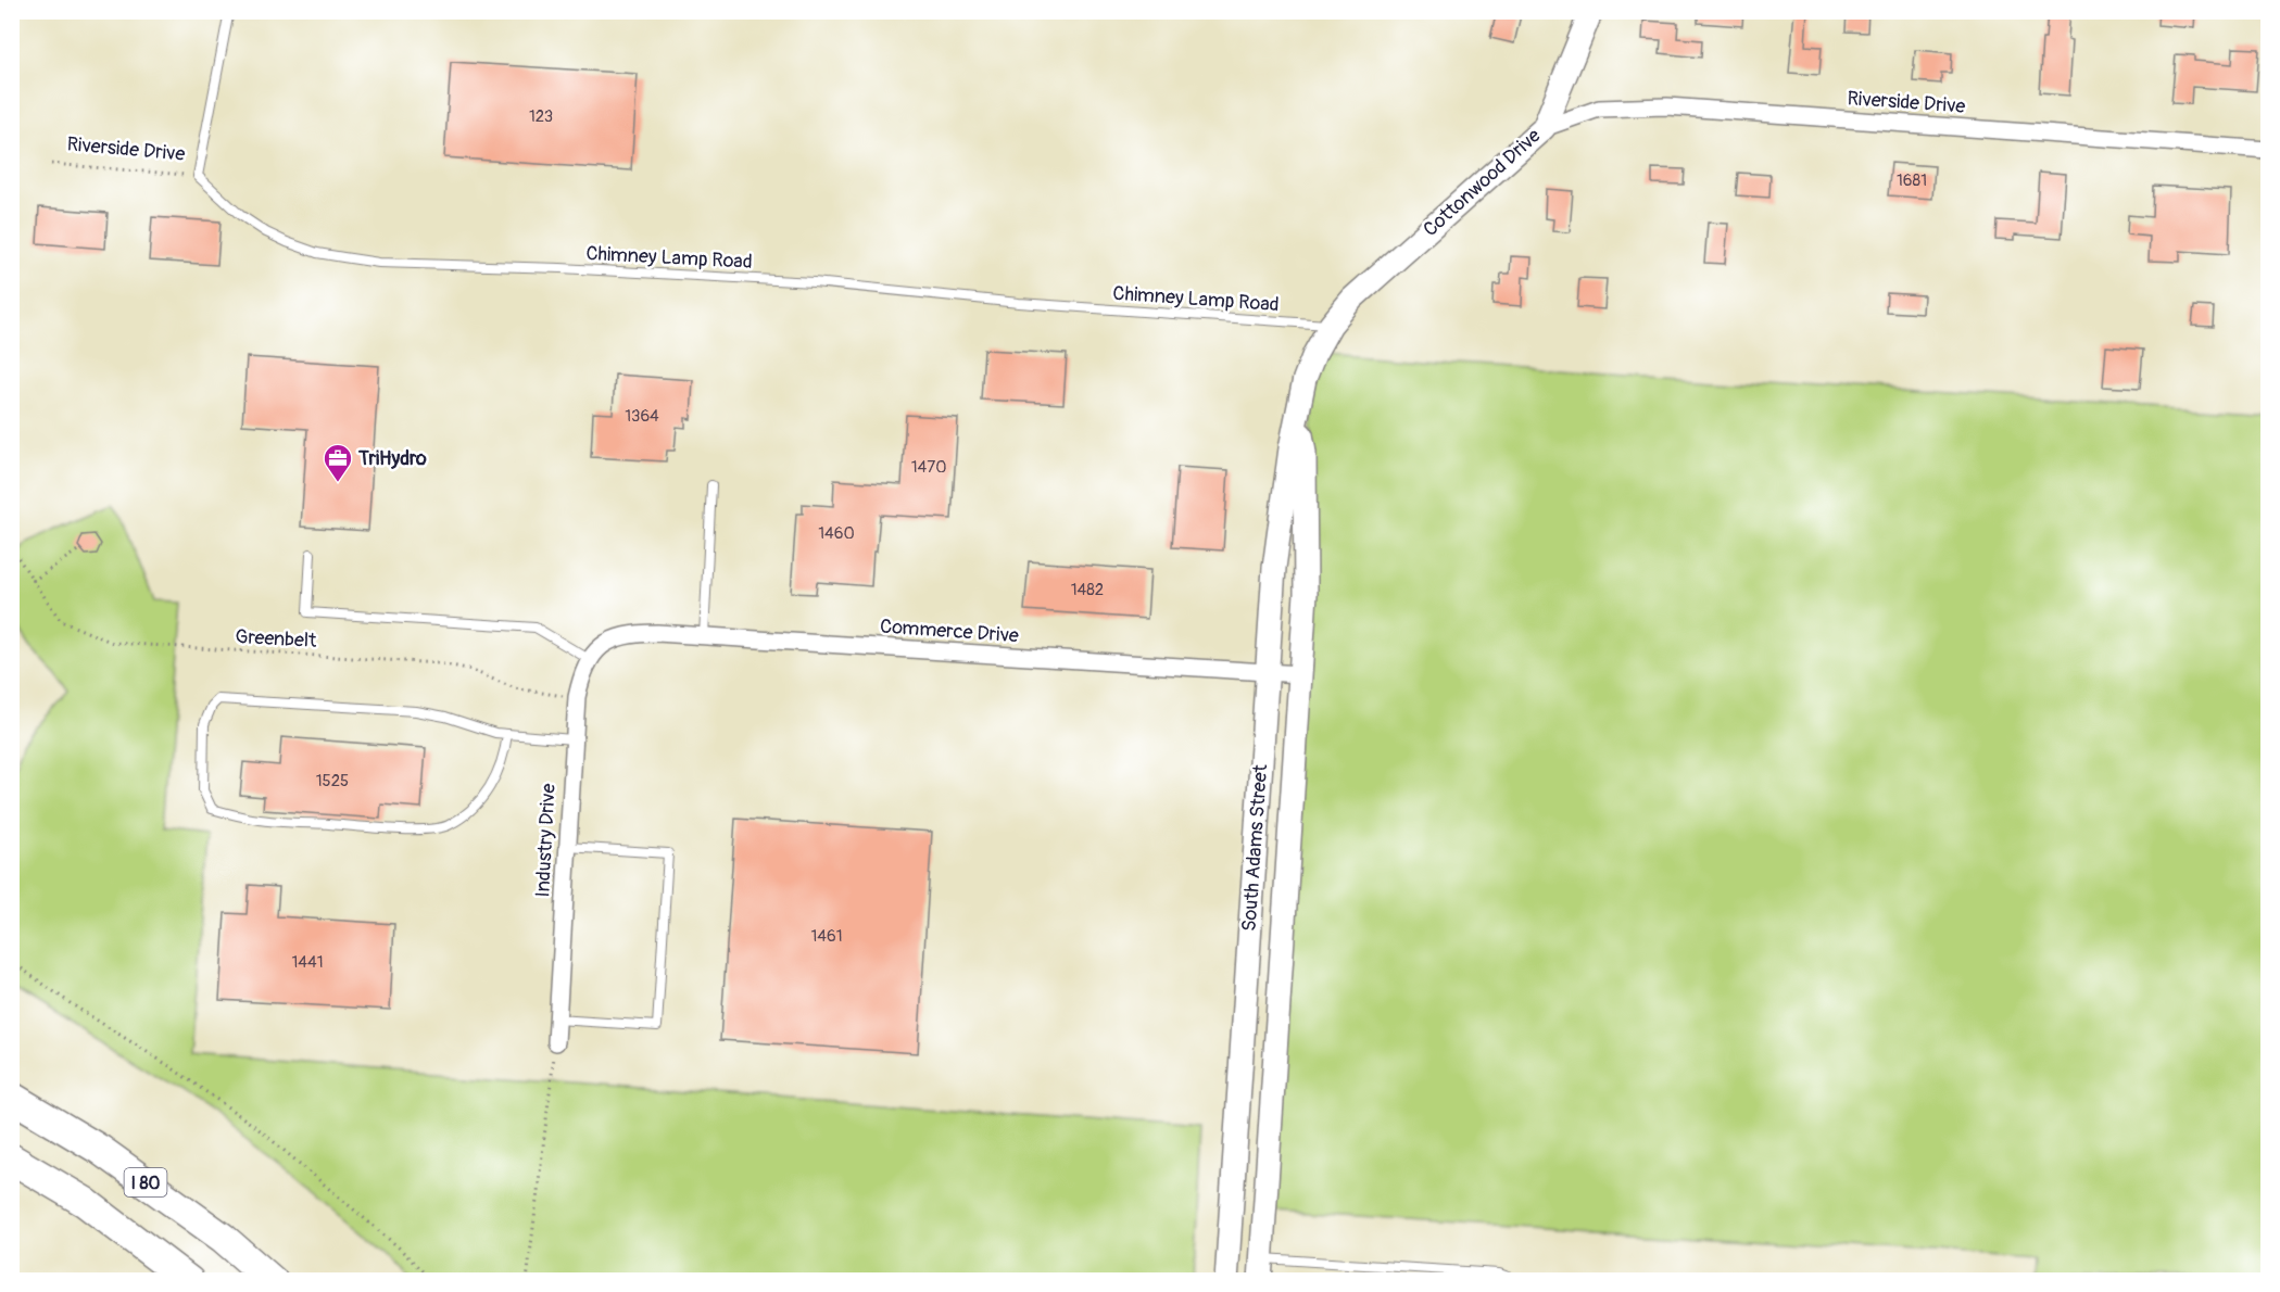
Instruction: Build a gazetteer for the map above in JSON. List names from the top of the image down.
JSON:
{
  "streets": {
    "highway": ["I 80"],
    "street": [
      "Riverside Drive",
      "Cottonwood Drive",
      "Commerce Drive",
      "Industry Drive",
      "South Adams Street"
    ],
    "lane": ["Chimney Lamp Road"],
    "path": ["Greenbelt"]
  },
  "crossings": [
    ["Riverside Drive", "Cottonwood Drive"],
    ["Riverside Drive", "Chimney Lamp Road"],
    ["Cottonwood Drive", "Chimney Lamp Road"],
    ["Cottonwood Drive", "South Adams Street"],
    ["Chimney Lamp Road", "South Adams Street"],
    ["Commerce Drive", "Industry Drive"],
    ["Commerce Drive", "South Adams Street"],
    ["Greenbelt", "Industry Drive"]
  ],
  "places": {
    "office": ["TriHydro"]
  },
  "house_numbers": [
    "123",
    "1681",
    "1364",
    "1470",
    "1460",
    "1482",
    "1525",
    "1461",
    "1441"
  ]
}
